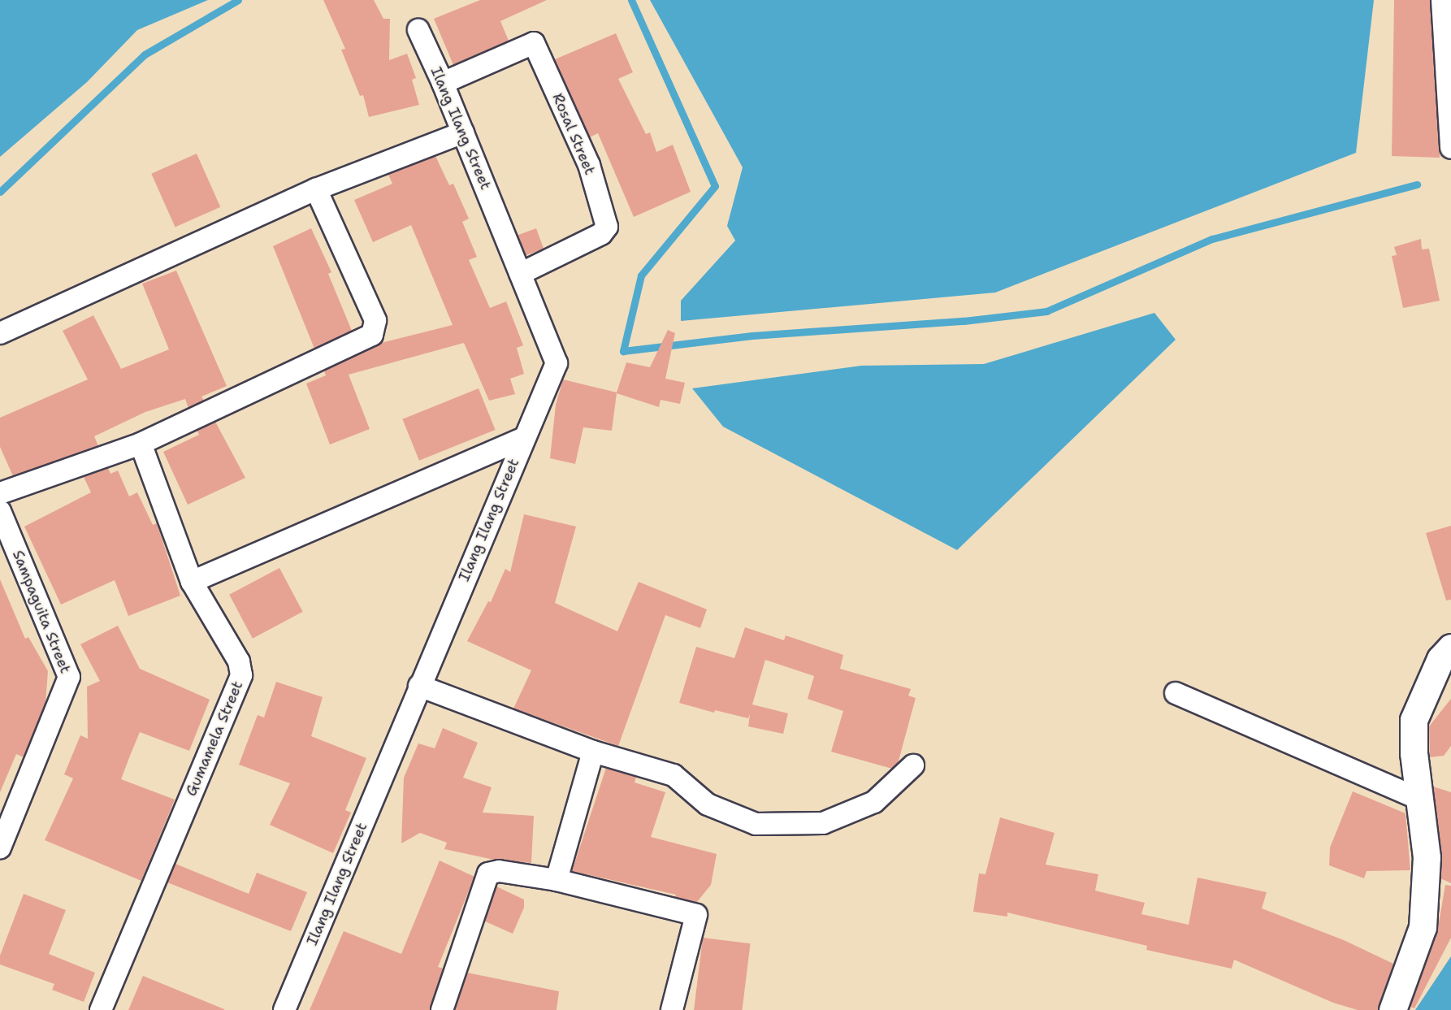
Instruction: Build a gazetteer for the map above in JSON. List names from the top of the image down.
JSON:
{
  "streets": {
    "street": [
      "Ilang Ilang Street",
      "Rosal Street",
      "Sampaguita Street",
      "Gumamela Street"
    ]
  },
  "crossings": [
    ["Ilang Ilang Street", "Rosal Street"]
  ]
}
